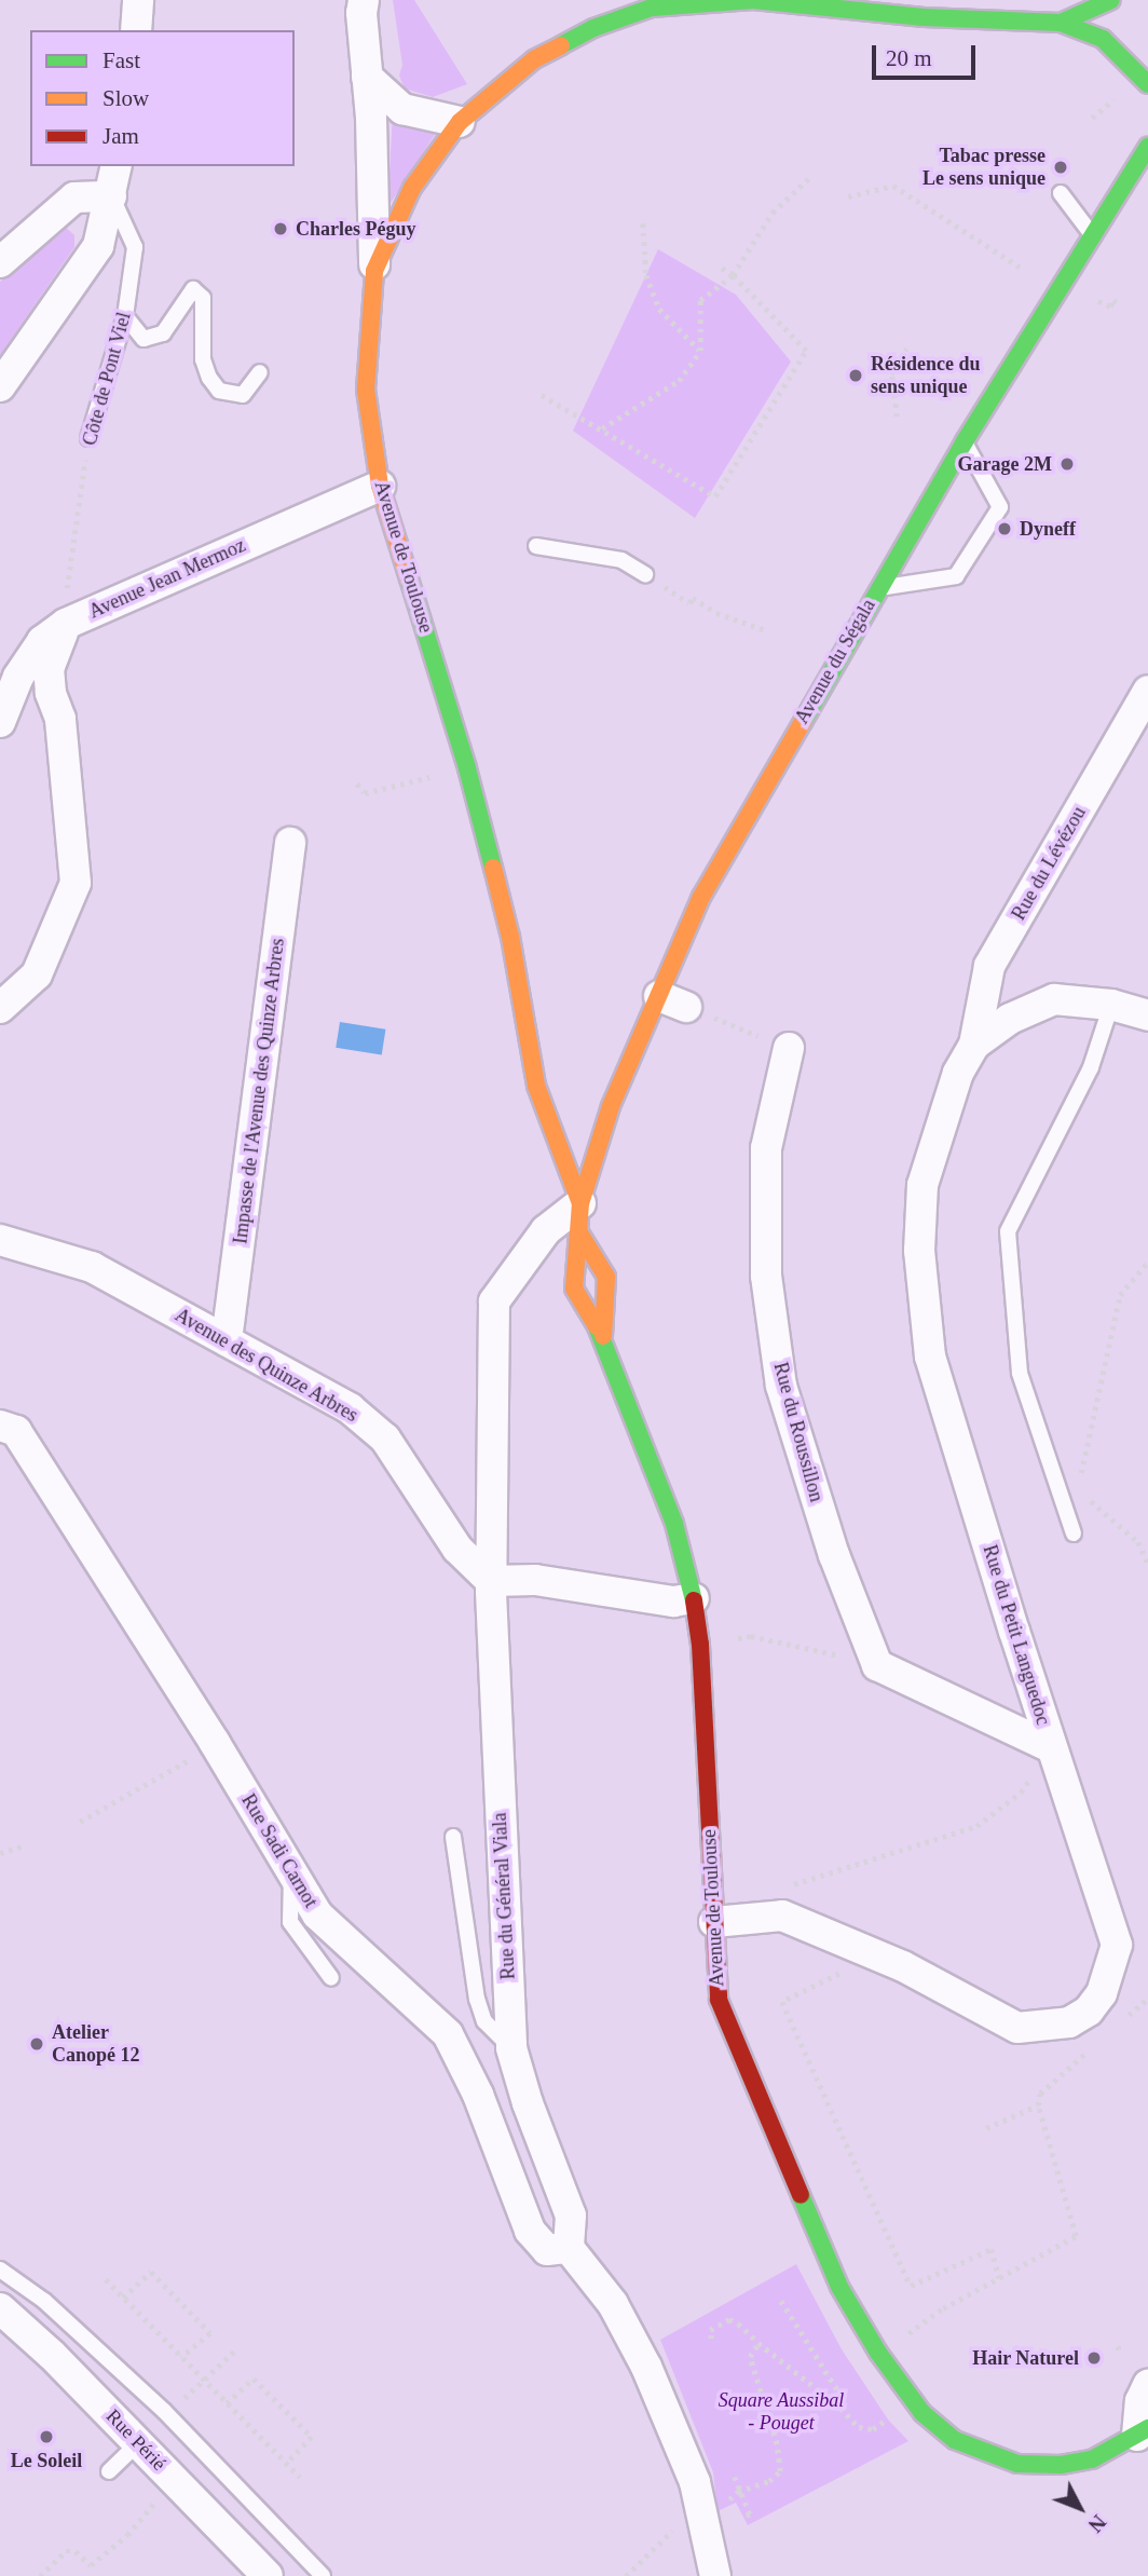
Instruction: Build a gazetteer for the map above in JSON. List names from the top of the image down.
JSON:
{
  "streets": {
    "main road": ["Avenue de Toulouse", "Avenue du Ségala"],
    "street": [
      "Avenue Jean Mermoz",
      "Rue du Lévézou",
      "Impasse de l'Avenue des Quinze Arbres",
      "Avenue des Quinze Arbres",
      "Rue du Roussillon",
      "Rue du Petit Languedoc",
      "Rue Sadi Carnot",
      "Rue du Général Viala",
      "Rue Périé"
    ],
    "lane": ["Côte de Pont Viel"]
  },
  "crossings": [
    ["Côte de Pont Viel", "Avenue Jean Mermoz"],
    ["Avenue de Toulouse", "Avenue Jean Mermoz"],
    ["Avenue de Toulouse", "Avenue du Ségala"],
    ["Avenue de Toulouse", "Rue du Petit Languedoc"],
    ["Avenue de Toulouse", "Rue du Général Viala"],
    ["Avenue du Ségala", "Rue du Général Viala"],
    ["Rue du Lévézou", "Rue du Petit Languedoc"],
    ["Impasse de l'Avenue des Quinze Arbres", "Avenue des Quinze Arbres"],
    ["Avenue des Quinze Arbres", "Rue du Général Viala"],
    ["Rue du Roussillon", "Rue du Petit Languedoc"],
    ["Rue Sadi Carnot", "Rue du Général Viala"]
  ],
  "parks": ["Square Aussibal - Pouget"],
  "places": [
    "Tabac presse Le sens unique",
    "Charles Péguy",
    "Résidence du sens unique",
    "Garage 2M",
    "Dyneff",
    "Atelier Canopé 12",
    "Hair Naturel",
    "Le Soleil"
  ],
  "legend": ["Fast", "Slow", "Jam"],
  "scale_bar": "20 m",
  "north": "bottom right"
}
